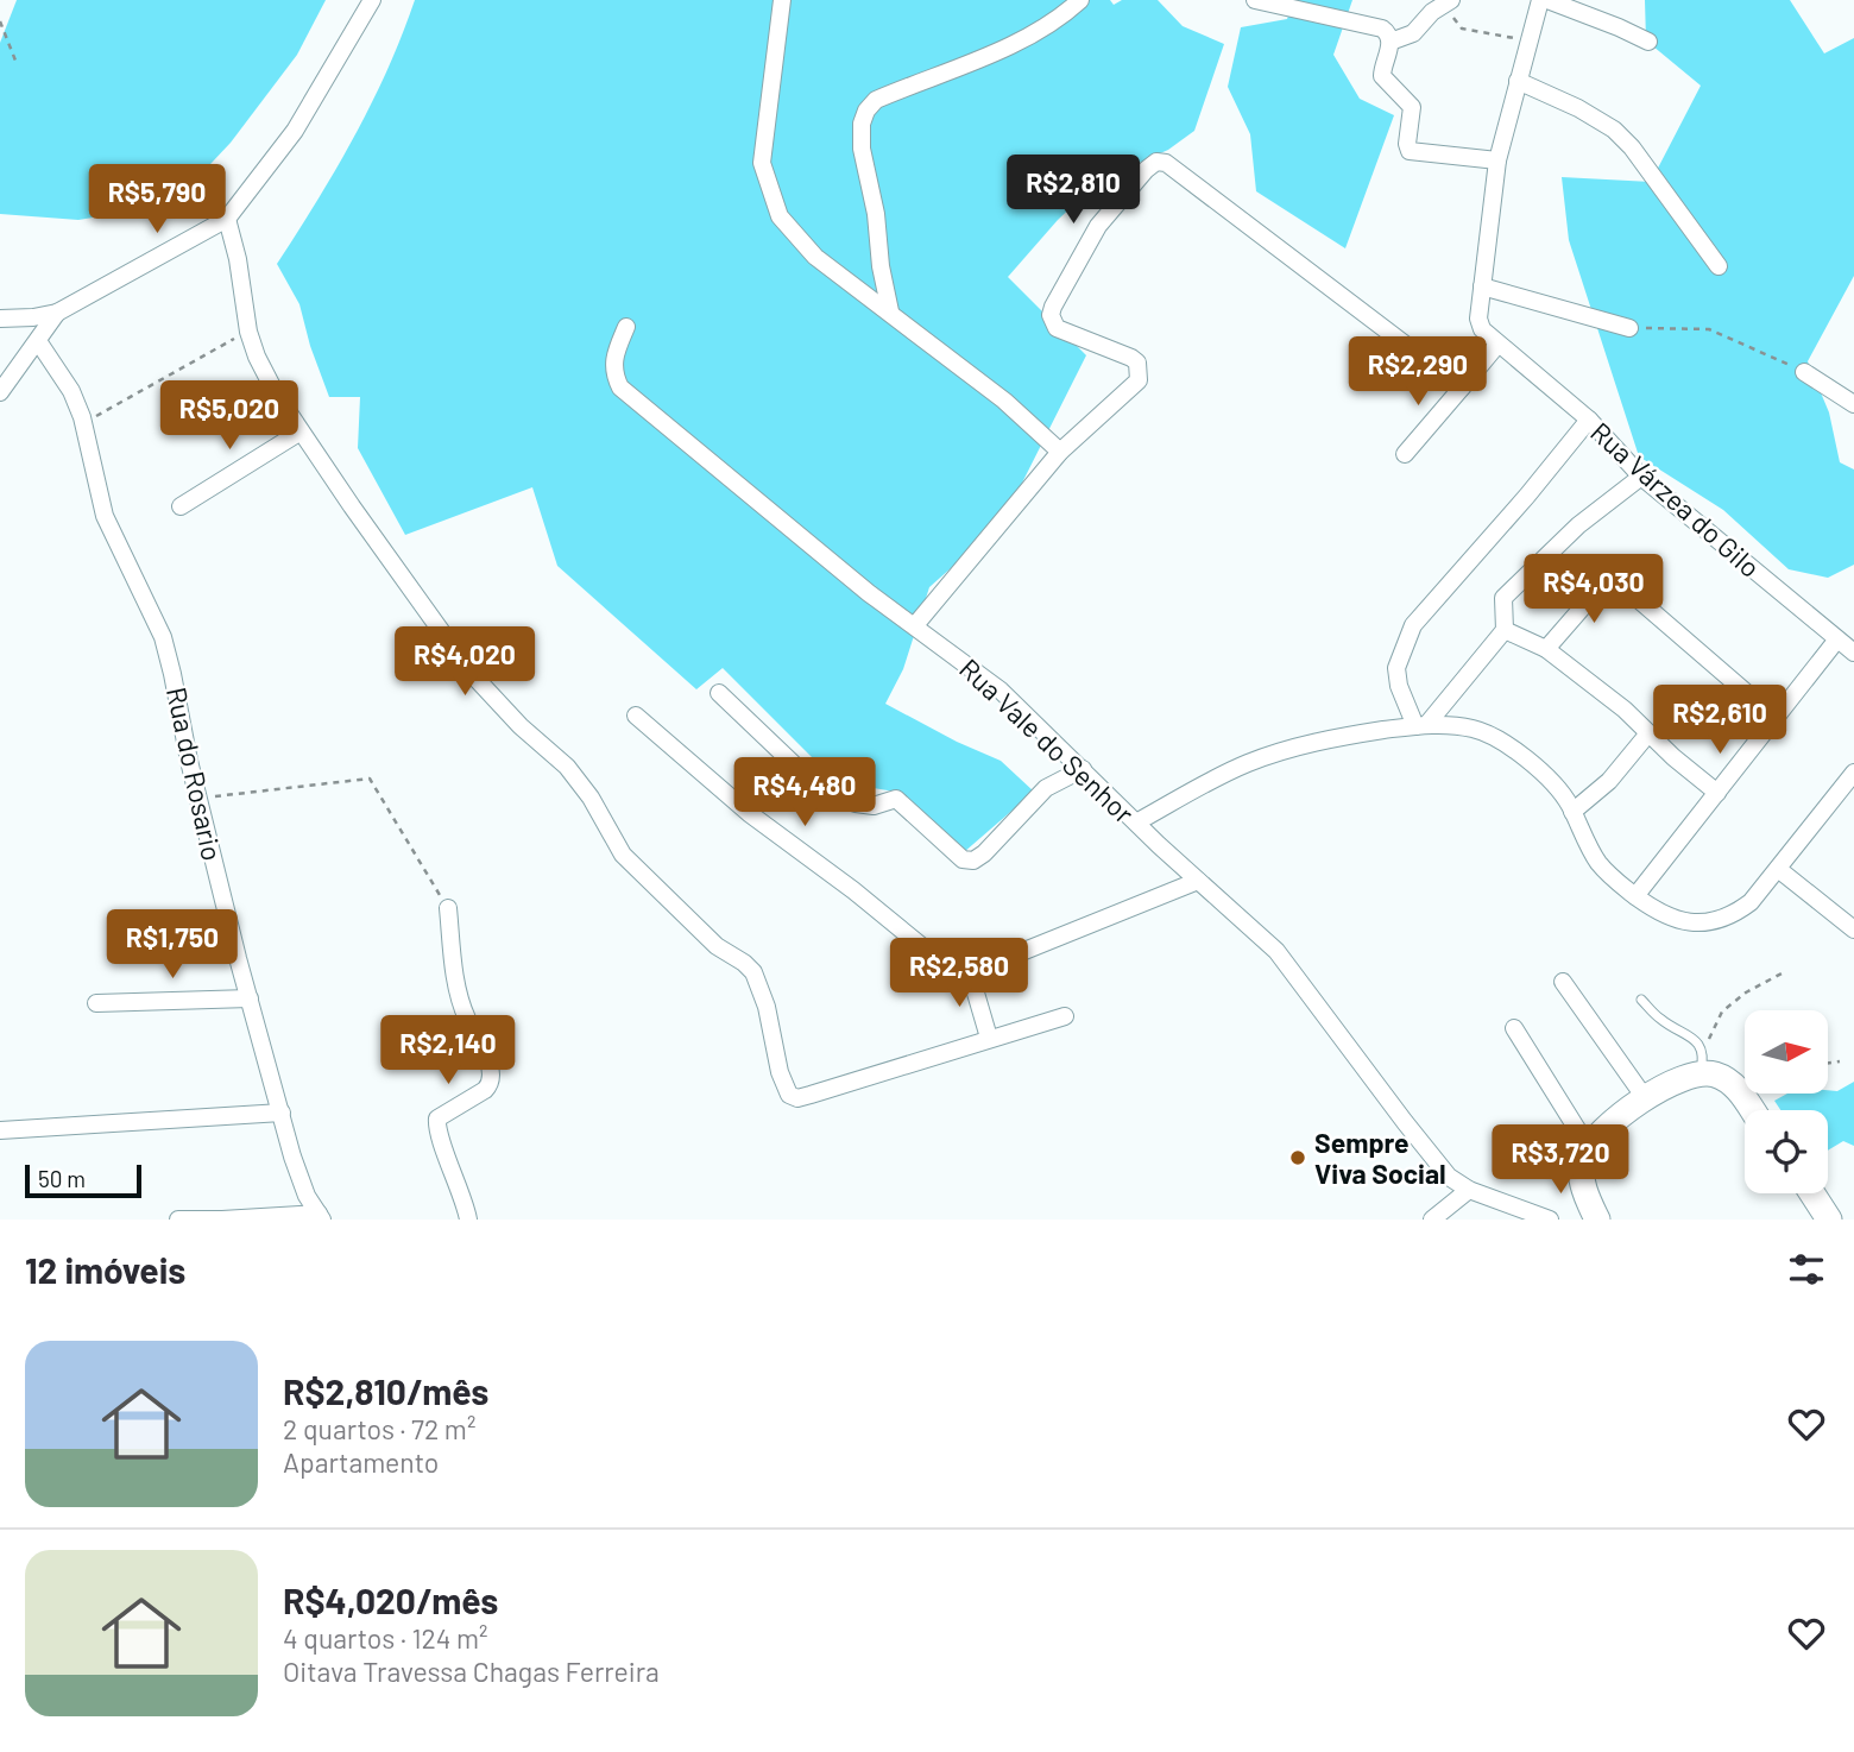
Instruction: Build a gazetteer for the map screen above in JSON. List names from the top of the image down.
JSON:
{
  "streets": {
    "street": ["Rua Várzea do Gilo", "Rua Vale do Senhor", "Rua do Rosario"]
  },
  "places": ["Sempre Viva Social"],
  "scale_bar": "50 m",
  "north": "right",
  "page": {
    "price": [
      "R$2,810",
      "R$5,790",
      "R$2,290",
      "R$5,020",
      "R$4,030",
      "R$4,020",
      "R$2,610",
      "R$4,480",
      "R$1,750",
      "R$2,580",
      "R$2,140",
      "R$3,720"
    ],
    "scale": "50 m",
    "heading": "12 imóveis",
    "list": [
      {
        "name": "R$2,810/mês",
        "note": "2 quartos · 72 m² · Apartamento"
      },
      {
        "name": "R$4,020/mês",
        "note": "4 quartos · 124 m² · Oitava Travessa Chagas Ferreira"
      }
    ]
  }
}
